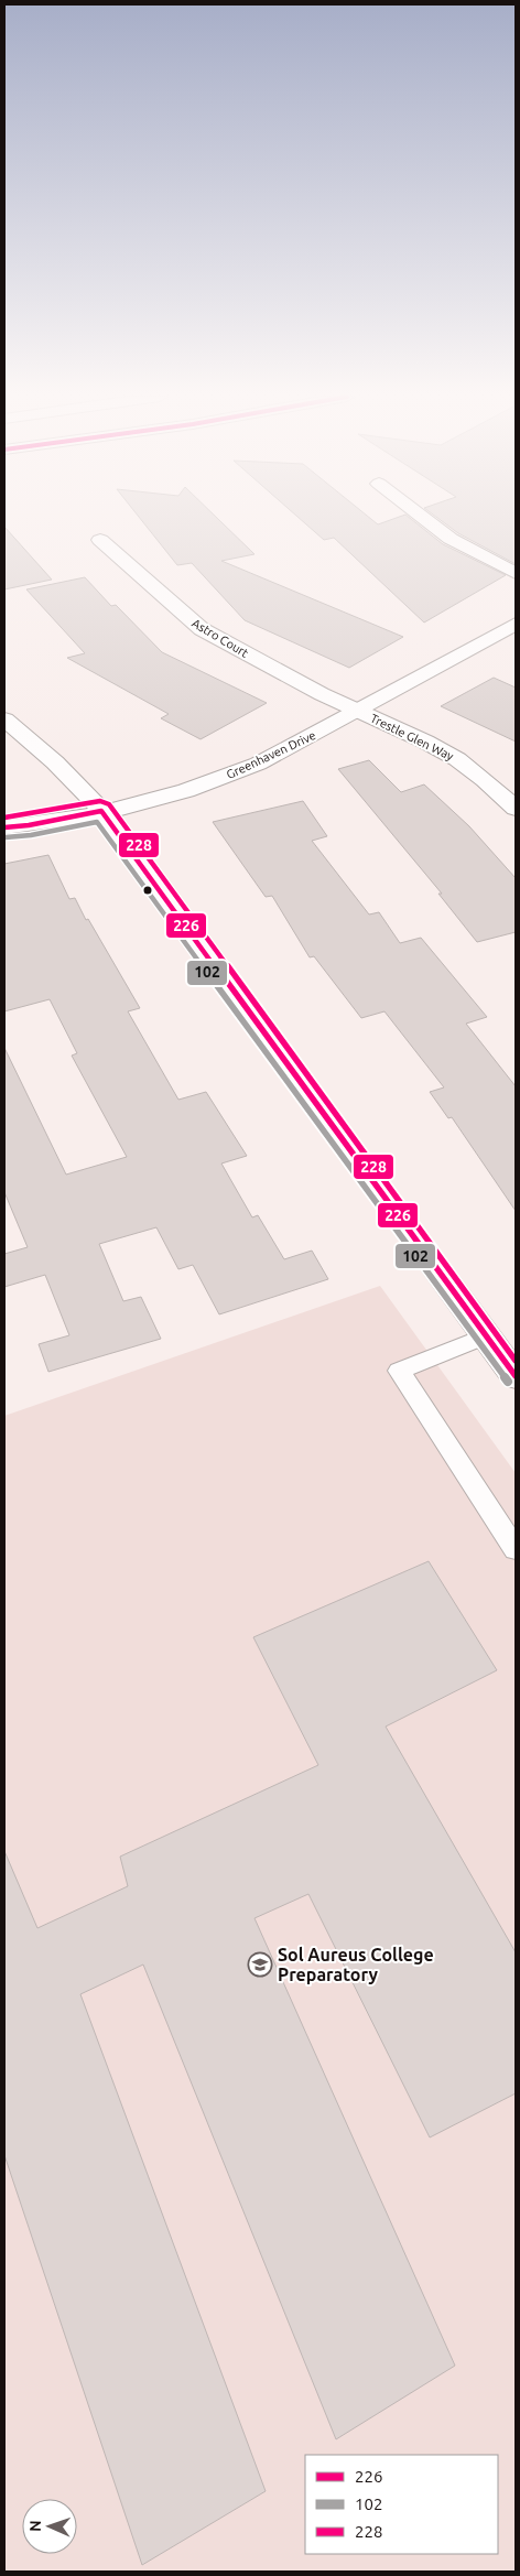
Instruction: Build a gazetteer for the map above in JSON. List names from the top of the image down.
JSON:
{
  "streets": {
    "main road": ["Astro Court", "Trestle Glen Way", "Greenhaven Drive"]
  },
  "crossings": [
    ["Astro Court", "Trestle Glen Way"],
    ["Astro Court", "Greenhaven Drive"],
    ["Trestle Glen Way", "Greenhaven Drive"]
  ],
  "places": {
    "school or university": ["Sol Aureus College Preparatory"]
  },
  "lines": ["transit line 228", "transit line 226", "transit line 102"],
  "legend": ["226", "102", "228"],
  "north": "left"
}
